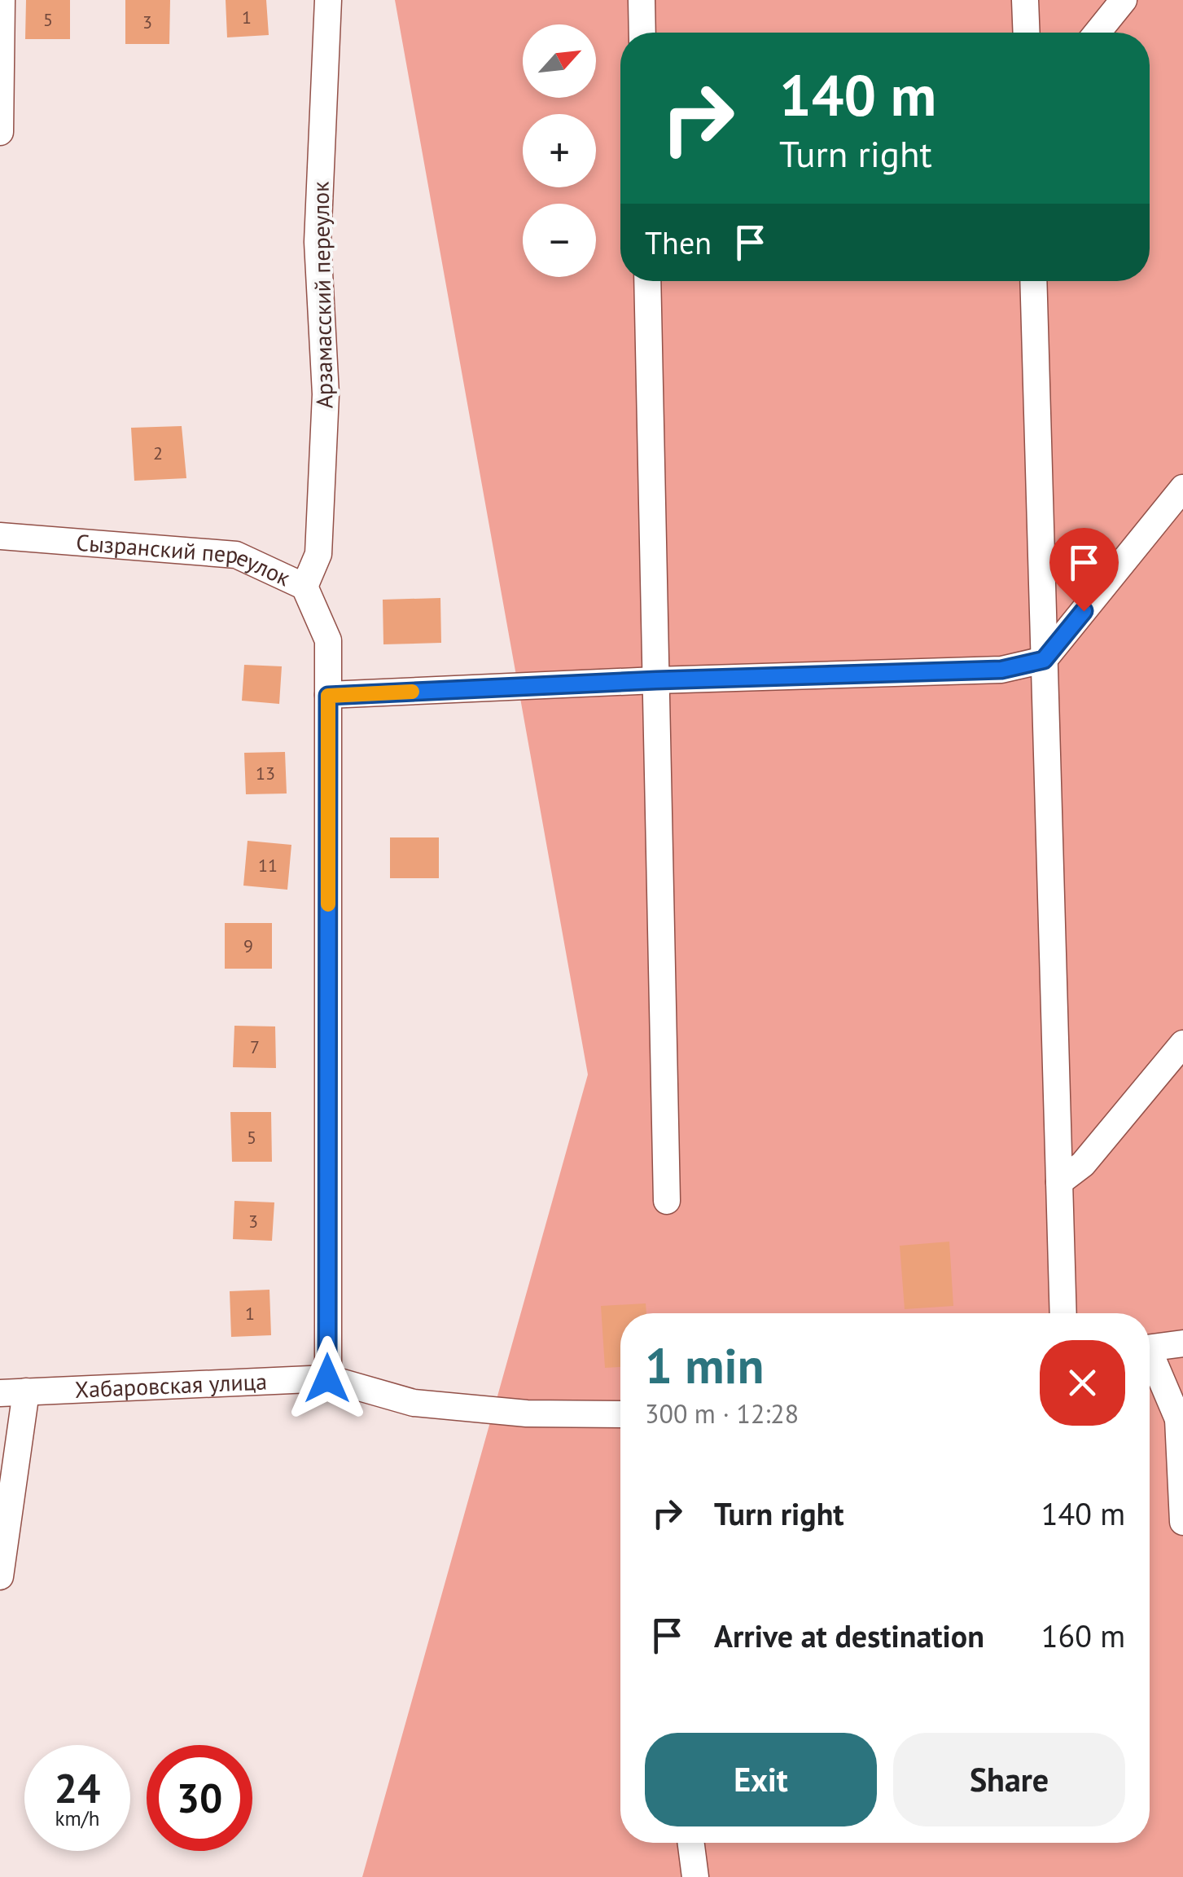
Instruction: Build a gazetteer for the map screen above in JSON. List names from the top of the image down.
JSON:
{
  "streets": {
    "street": ["Арзамасский переулок", "Сызранский переулок", "Хабаровская улица"]
  },
  "crossings": [
    ["Арзамасский переулок", "Сызранский переулок"]
  ],
  "house_numbers": [
    "1",
    "5",
    "3",
    "2",
    "13",
    "11",
    "9",
    "7",
    "5",
    "3",
    "1"
  ],
  "north": "top right",
  "page": {
    "map_buttons": ["+", "−"],
    "turn": ["140 m", "Turn right"],
    "then": "Then",
    "heading": ["1 min", "300 m · 12:28"],
    "list": [
      {
        "name": "Turn right",
        "value": "140 m"
      },
      {
        "name": "Arrive at destination",
        "value": "160 m"
      }
    ],
    "buttons": ["Exit", "Share"],
    "speed": "24 km/h",
    "limit": "30"
  }
}
